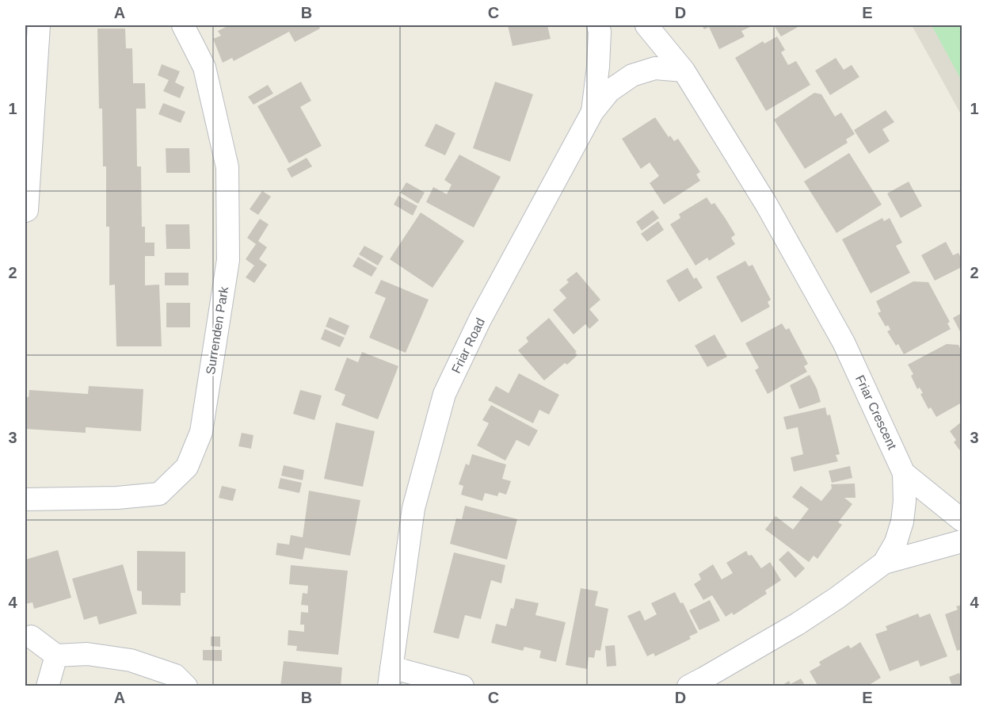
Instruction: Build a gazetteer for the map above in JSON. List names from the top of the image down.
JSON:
{
  "streets": {
    "street": ["Surrenden Park", "Friar Road", "Friar Crescent"]
  },
  "grid": {
    "columns": [
      "A",
      "B",
      "C",
      "D",
      "E"
    ],
    "rows": [
      "1",
      "2",
      "3",
      "4"
    ]
  }
}
